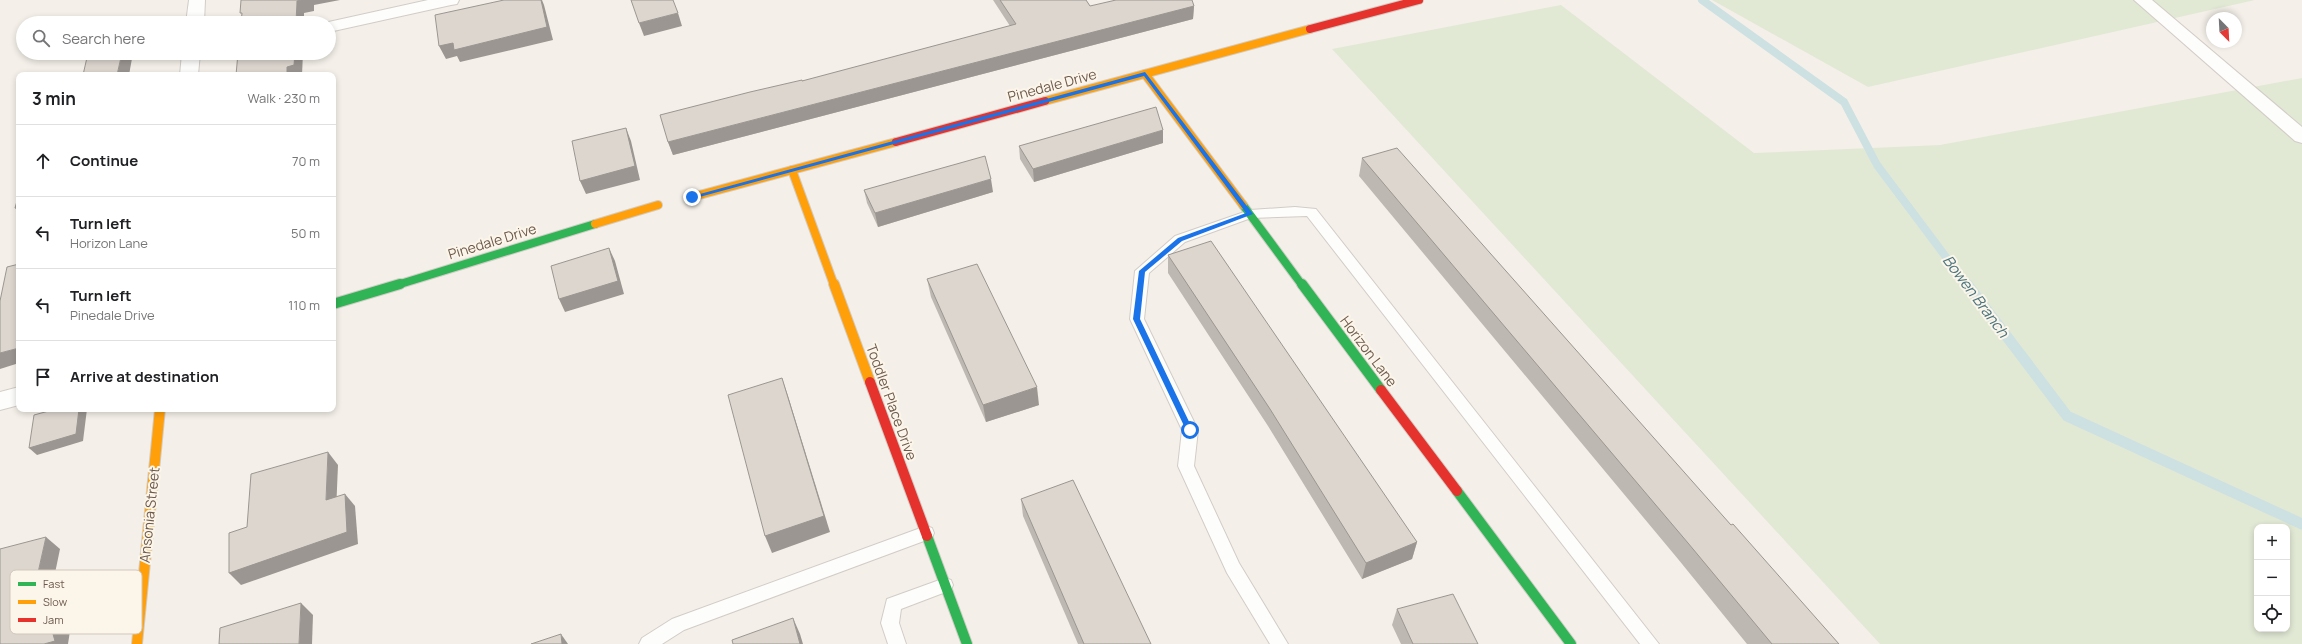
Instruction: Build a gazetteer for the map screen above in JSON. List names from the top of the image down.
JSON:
{
  "streets": {
    "street": [
      "Pinedale Drive",
      "Horizon Lane",
      "Toddler Place Drive",
      "Ansonia Street"
    ]
  },
  "crossings": [
    ["Pinedale Drive", "Horizon Lane"],
    ["Pinedale Drive", "Toddler Place Drive"]
  ],
  "water": ["Bowen Branch"],
  "legend": ["Fast", "Slow", "Jam"],
  "north": "bottom right",
  "page": {
    "search": "Search here",
    "heading": ["3 min", "Walk · 230 m"],
    "list": [
      ["Continue", "70 m"],
      ["Turn left", "Horizon Lane", "50 m"],
      ["Turn left", "Pinedale Drive", "110 m"],
      "Arrive at destination"
    ],
    "map_buttons": ["+", "−"]
  }
}
